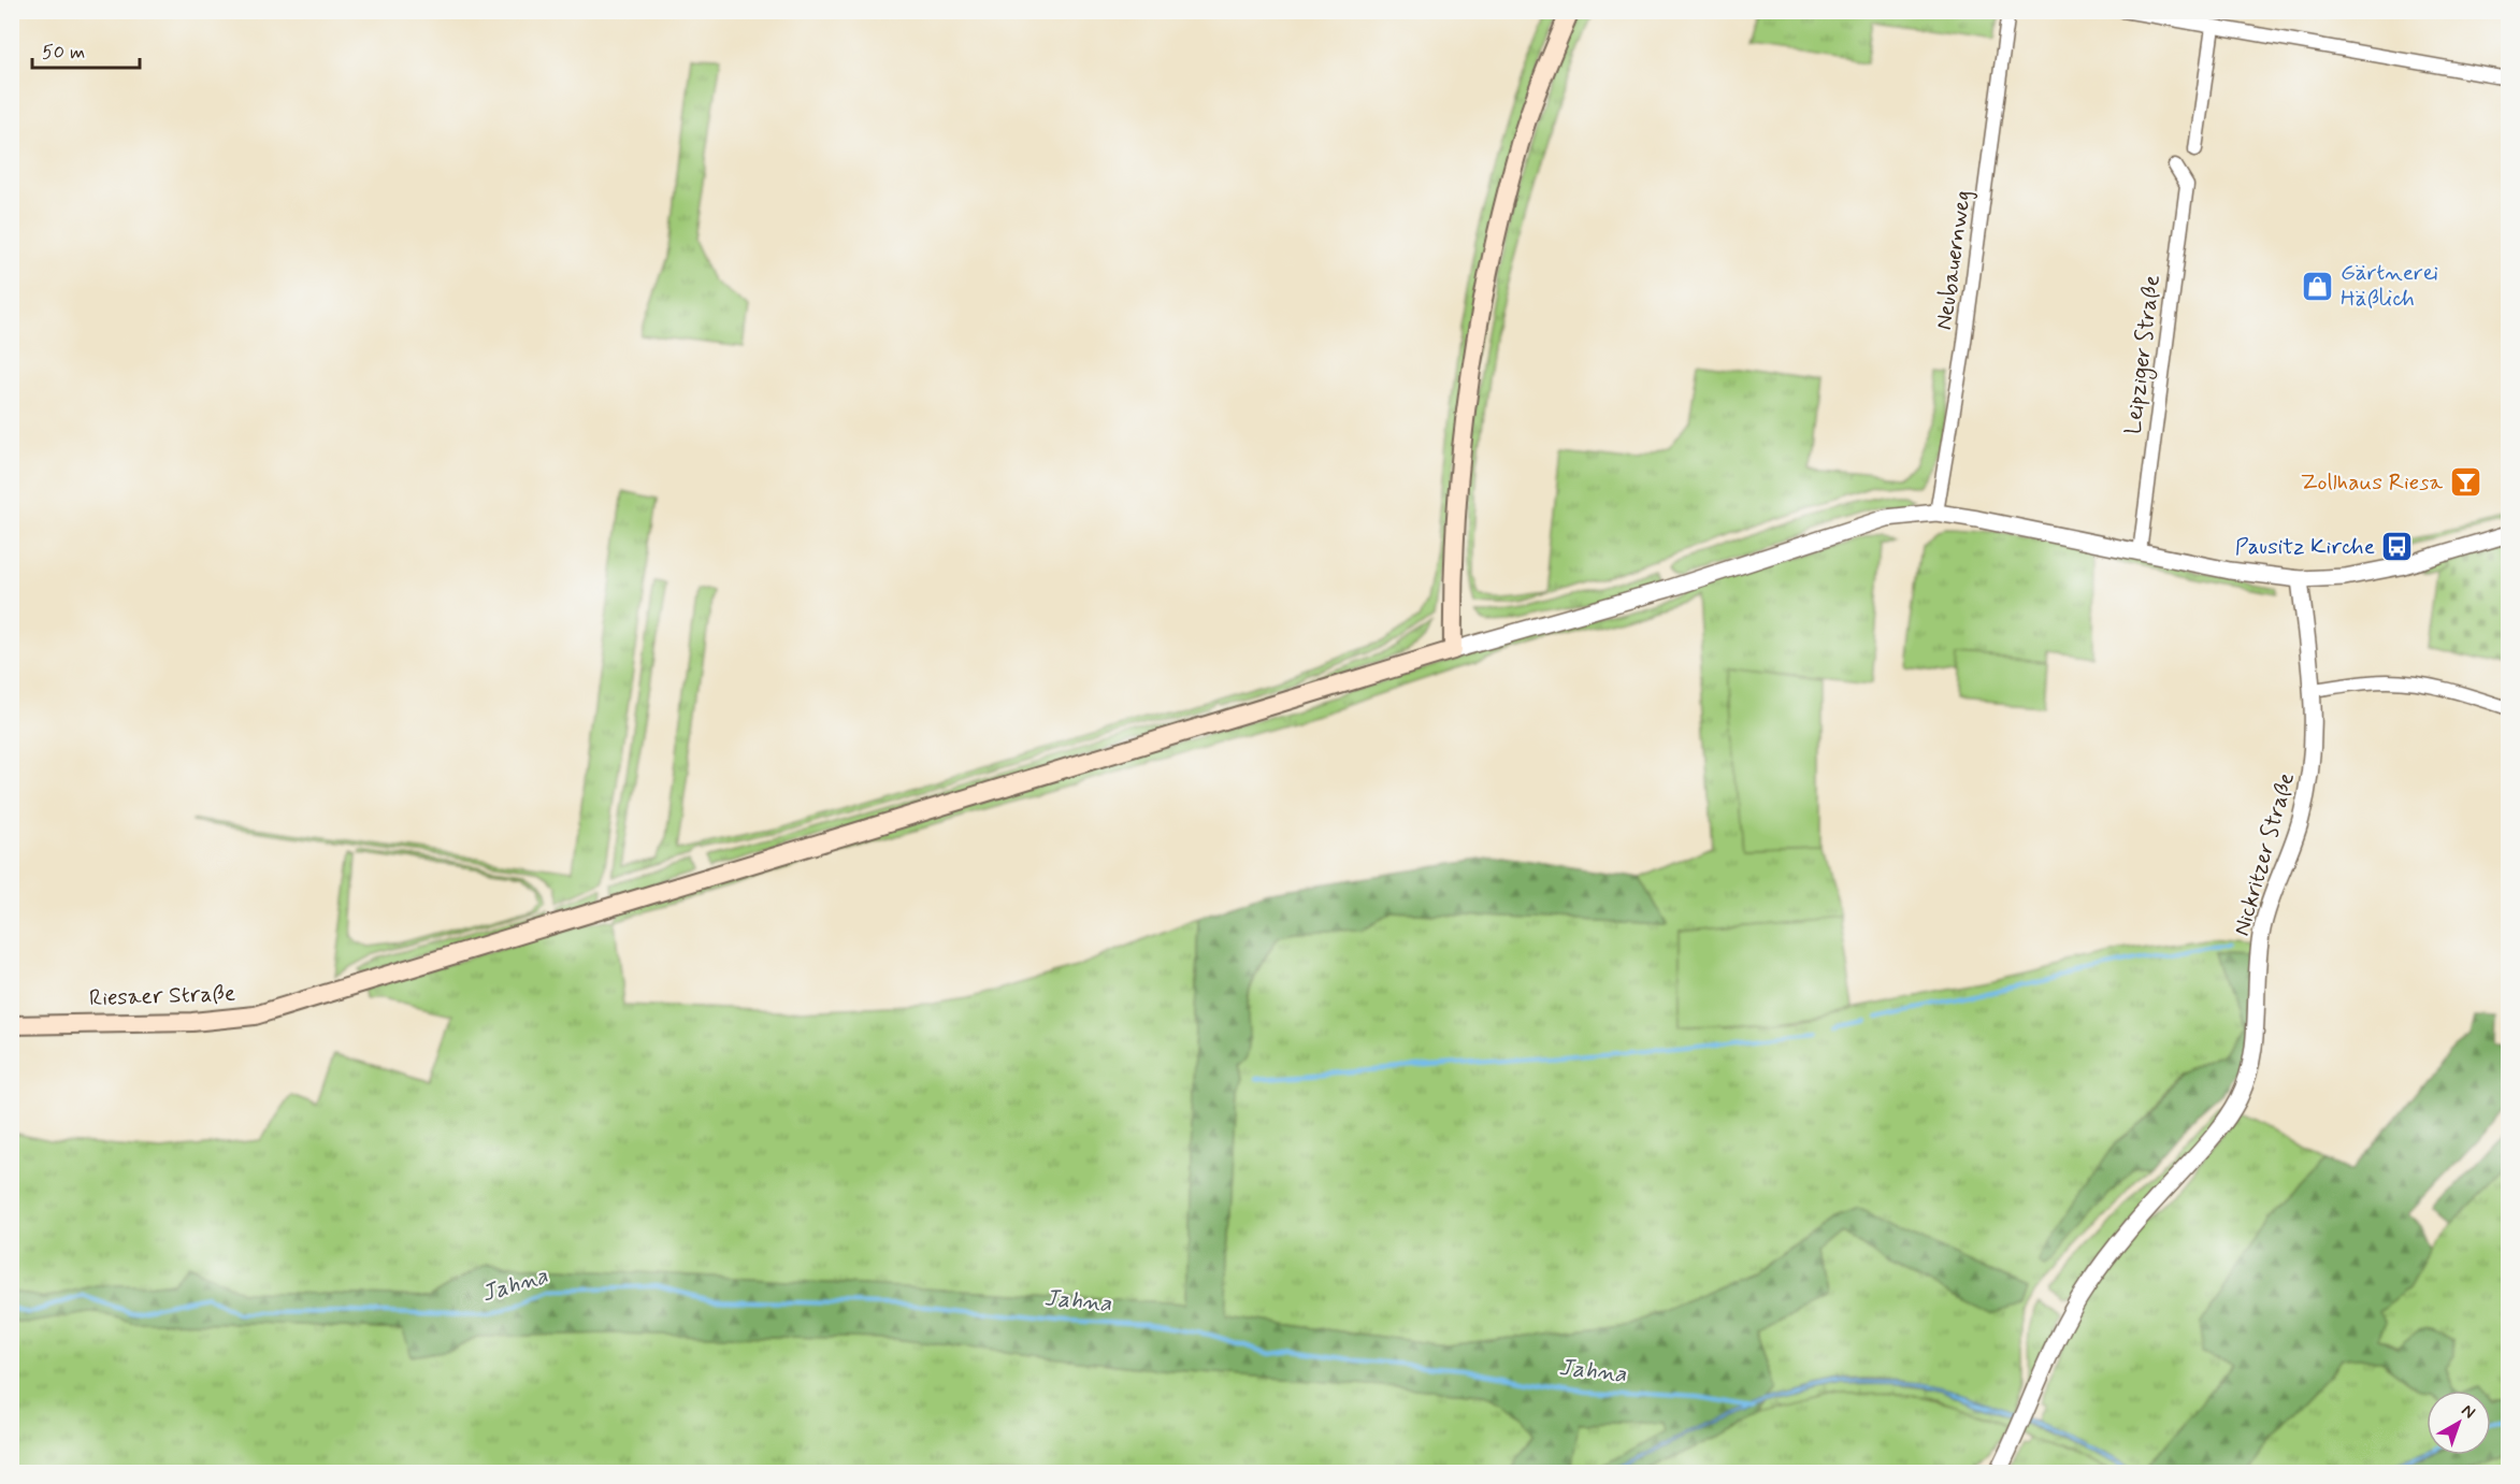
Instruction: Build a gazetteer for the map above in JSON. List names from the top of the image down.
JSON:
{
  "streets": {
    "main road": ["Riesaer Straße"],
    "street": ["Neubauernweg", "Leipziger Straße", "Nickritzer Straße"]
  },
  "water": ["Jahna"],
  "places": {
    "shop": ["Gärtnerei Häßlich"],
    "bar": ["Zollhaus Riesa"],
    "bus stop": ["Pausitz Kirche"]
  },
  "scale_bar": "50 m",
  "north": "top right"
}
